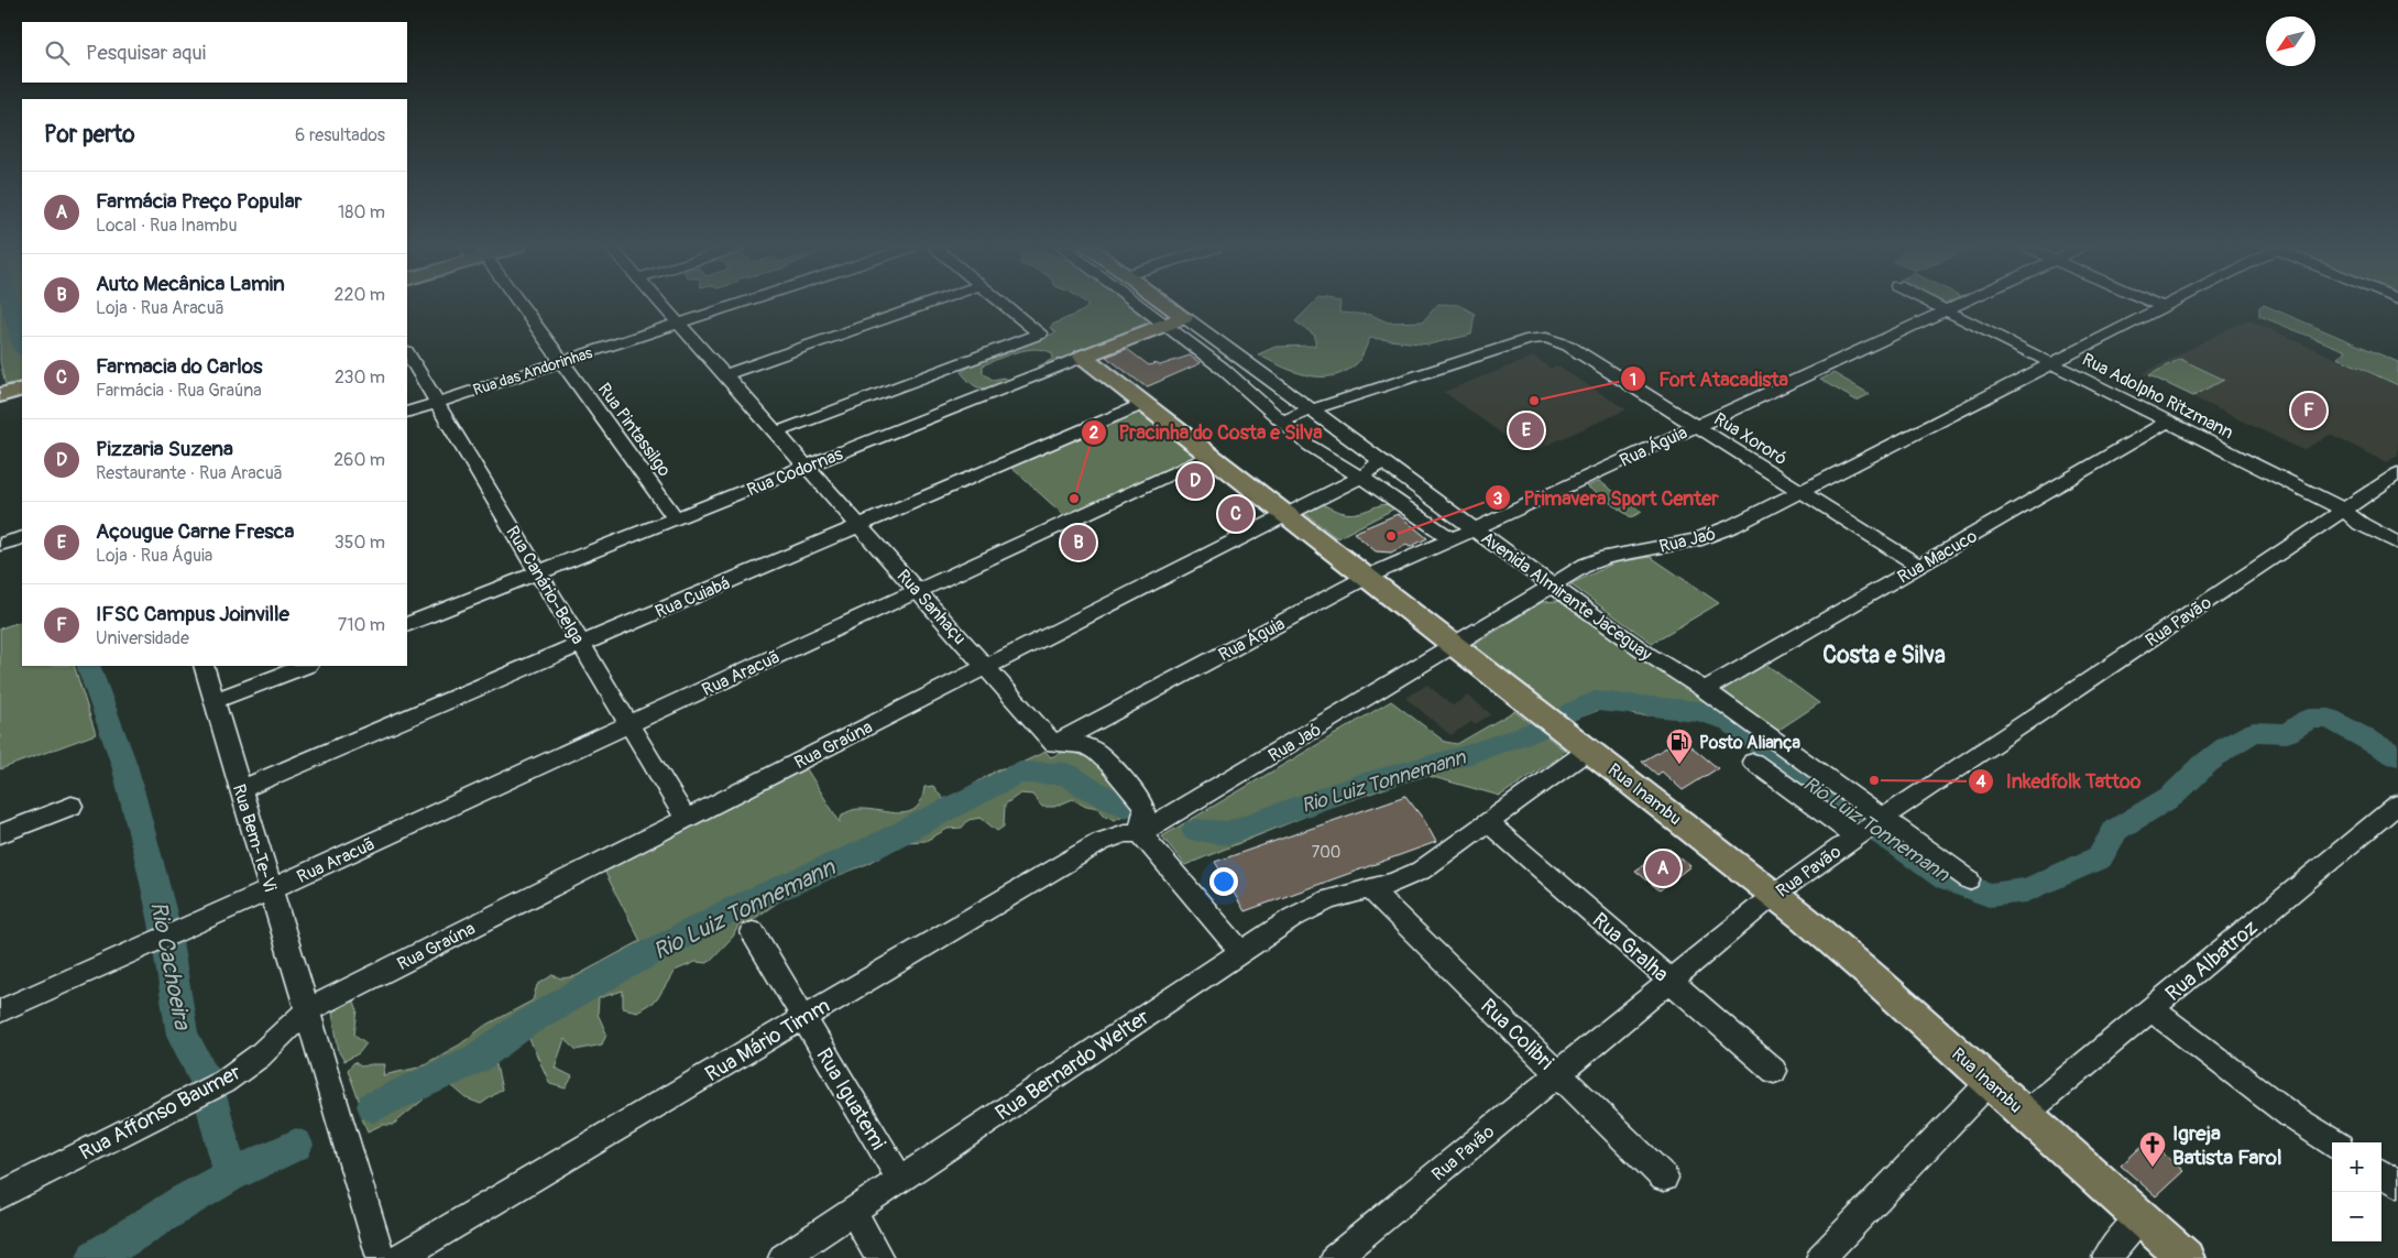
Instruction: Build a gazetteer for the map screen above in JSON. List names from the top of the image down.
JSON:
{
  "streets": {
    "main road": ["Rua Codornas", "Avenida Almirante Jaceguay", "Rua Inambu"],
    "street": [
      "Rua das Andorinhas",
      "Rua Adolpho Ritzmann",
      "Rua Pintassilgo",
      "Rua Xororó",
      "Rua Águia",
      "Rua Jaó",
      "Rua Macuco",
      "Rua Canário-Belga",
      "Rua Cuiabá",
      "Rua Sanhaçu",
      "Rua Pavão",
      "Rua Aracuã",
      "Rua Graúna",
      "Rua Bem-Te-Vi",
      "Rua Gralha",
      "Rua Albatroz",
      "Rua Colibri",
      "Rua Mário Timm",
      "Rua Bernardo Welter",
      "Rua Iguatemi",
      "Rua Affonso Baumer"
    ]
  },
  "crossings": [
    ["Rua das Andorinhas", "Rua Pintassilgo"],
    ["Rua das Andorinhas", "Rua Canário-Belga"],
    ["Rua das Andorinhas", "Rua Sanhaçu"],
    ["Rua Adolpho Ritzmann", "Rua Águia"],
    ["Rua Adolpho Ritzmann", "Rua Jaó"],
    ["Rua Adolpho Ritzmann", "Rua Macuco"],
    ["Rua Adolpho Ritzmann", "Rua Pavão"],
    ["Rua Pintassilgo", "Rua Codornas"],
    ["Rua Xororó", "Rua Águia"],
    ["Rua Xororó", "Rua Jaó"],
    ["Rua Xororó", "Rua Macuco"],
    ["Rua Xororó", "Avenida Almirante Jaceguay"],
    ["Rua Águia", "Avenida Almirante Jaceguay"],
    ["Rua Águia", "Rua Sanhaçu"],
    ["Rua Águia", "Rua Inambu"],
    ["Rua Codornas", "Rua Canário-Belga"],
    ["Rua Codornas", "Avenida Almirante Jaceguay"],
    ["Rua Codornas", "Rua Sanhaçu"],
    ["Rua Codornas", "Rua Inambu"],
    ["Rua Jaó", "Avenida Almirante Jaceguay"],
    ["Rua Jaó", "Rua Inambu"],
    ["Rua Jaó", "Rua Mário Timm"],
    ["Rua Macuco", "Avenida Almirante Jaceguay"],
    ["Rua Canário-Belga", "Rua Cuiabá"],
    ["Rua Canário-Belga", "Rua Aracuã"],
    ["Rua Canário-Belga", "Rua Graúna"],
    ["Avenida Almirante Jaceguay", "Rua Pavão"],
    ["Avenida Almirante Jaceguay", "Rua Graúna"],
    ["Rua Cuiabá", "Rua Sanhaçu"],
    ["Rua Cuiabá", "Rua Inambu"],
    ["Rua Cuiabá", "Rua Bem-Te-Vi"],
    ["Rua Sanhaçu", "Rua Aracuã"],
    ["Rua Sanhaçu", "Rua Graúna"],
    ["Rua Pavão", "Rua Inambu"],
    ["Rua Pavão", "Rua Gralha"],
    ["Rua Pavão", "Rua Colibri"],
    ["Rua Aracuã", "Rua Inambu"],
    ["Rua Aracuã", "Rua Bem-Te-Vi"],
    ["Rua Graúna", "Rua Inambu"],
    ["Rua Graúna", "Rua Bem-Te-Vi"],
    ["Rua Graúna", "Rua Affonso Baumer"],
    ["Rua Inambu", "Rua Albatroz"],
    ["Rua Bem-Te-Vi", "Rua Affonso Baumer"],
    ["Rua Colibri", "Rua Bernardo Welter"],
    ["Rua Mário Timm", "Rua Iguatemi"],
    ["Rua Bernardo Welter", "Rua Iguatemi"]
  ],
  "districts": ["Costa e Silva"],
  "water": ["Rio Luiz Tonnemann", "Rio Cachoeira"],
  "places": {
    "other": [
      "Fort Atacadista",
      "Pracinha do Costa e Silva",
      "Primavera Sport Center",
      "Inkedfolk Tattoo"
    ],
    "fuel station": ["Posto Aliança"],
    "church": ["Igreja Batista Farol"]
  },
  "house_numbers": ["700"],
  "north": "bottom left",
  "page": {
    "search": "Pesquisar aqui",
    "heading": ["Por perto", "6 resultados"],
    "list": [
      {
        "mark": "A",
        "name": "Farmácia Preço Popular",
        "note": "Local · Rua Inambu",
        "value": "180 m"
      },
      {
        "mark": "B",
        "name": "Auto Mecânica Lamin",
        "note": "Loja · Rua Aracuã",
        "value": "220 m"
      },
      {
        "mark": "C",
        "name": "Farmacia do Carlos",
        "note": "Farmácia · Rua Graúna",
        "value": "230 m"
      },
      {
        "mark": "D",
        "name": "Pizzaria Suzena",
        "note": "Restaurante · Rua Aracuã",
        "value": "260 m"
      },
      {
        "mark": "E",
        "name": "Açougue Carne Fresca",
        "note": "Loja · Rua Águia",
        "value": "350 m"
      },
      {
        "mark": "F",
        "name": "IFSC Campus Joinville",
        "note": "Universidade",
        "value": "710 m"
      }
    ],
    "pins": [
      "F",
      "E",
      "D",
      "C",
      "B",
      "A"
    ],
    "map_buttons": ["+", "−"]
  }
}
